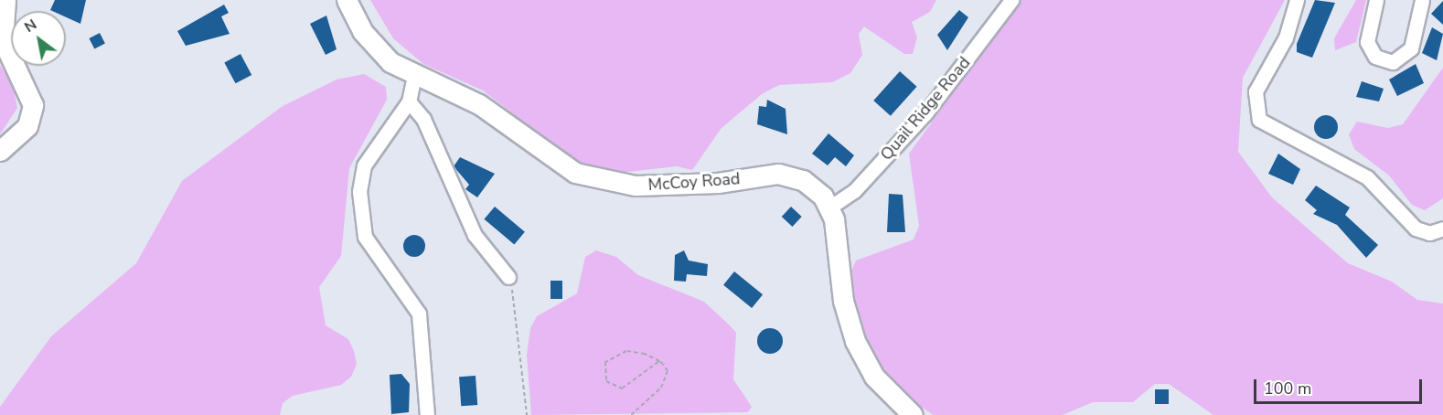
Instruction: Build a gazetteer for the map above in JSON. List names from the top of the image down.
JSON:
{
  "streets": {
    "street": ["Quail Ridge Road", "McCoy Road"]
  },
  "crossings": [
    ["Quail Ridge Road", "McCoy Road"]
  ],
  "scale_bar": "100 m",
  "north": "top left"
}
